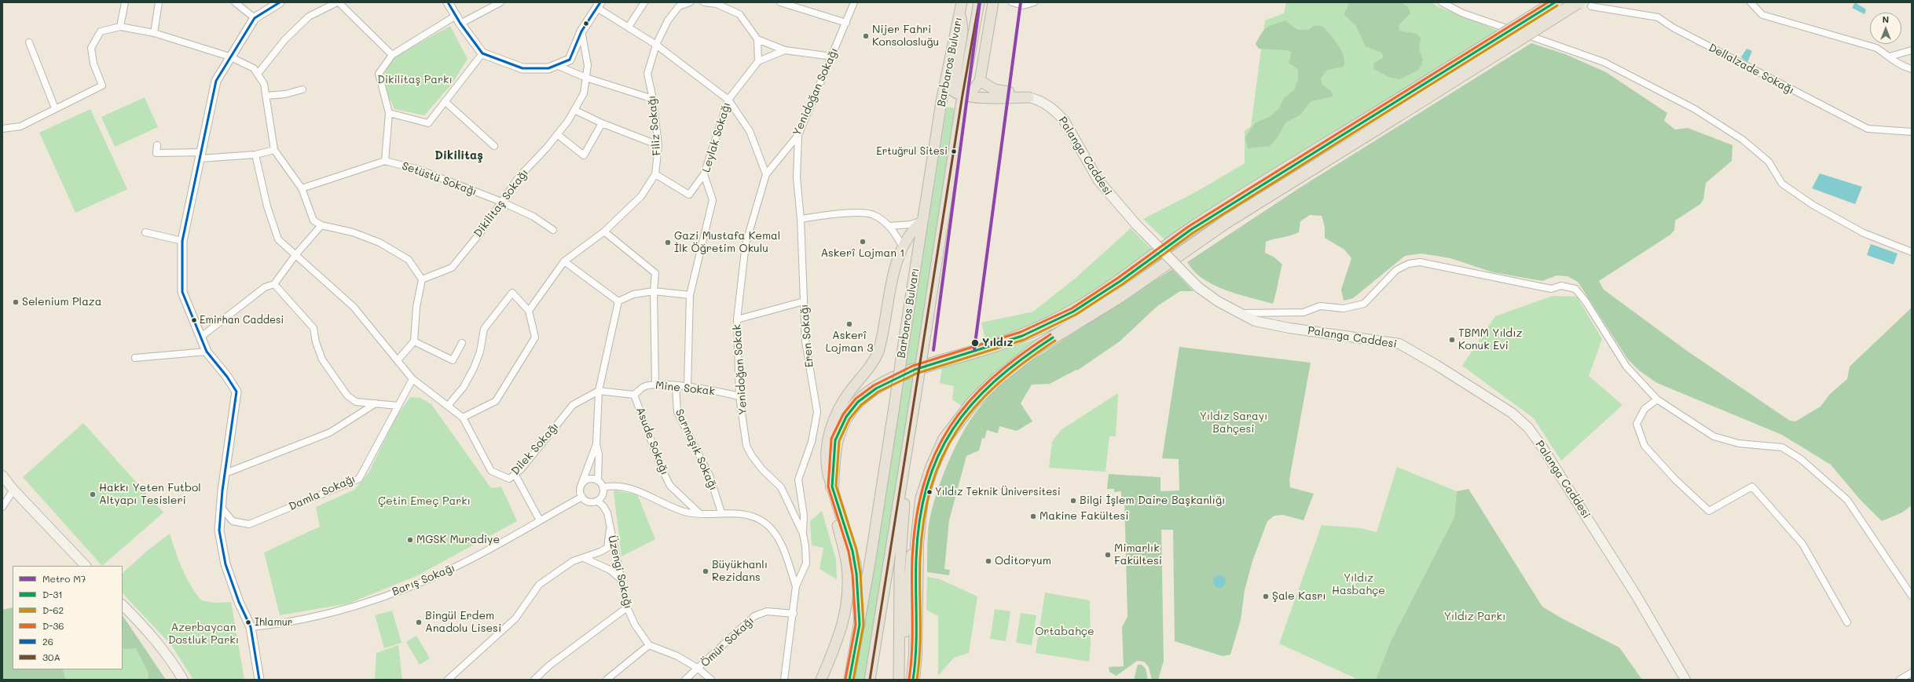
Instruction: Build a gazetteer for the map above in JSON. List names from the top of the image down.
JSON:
{
  "streets": {
    "main road": ["Barbaros Bulvarı", "Palanga Caddesi"],
    "street": [
      "Dellalzade Sokağı",
      "Yenidoğan Sokağı",
      "Filiz Sokağı",
      "Leylak Sokağı",
      "Setüstü Sokağı",
      "Dikilitaş Sokağı",
      "Eren Sokağı",
      "Yenidoğan Sokak",
      "Mine Sokak",
      "Asude Sokağı",
      "Dilek Sokağı",
      "Sarmaşık Sokağı",
      "Damla Sokağı",
      "Üzengi Sokağı",
      "Barış Sokağı",
      "Ömür Sokağı"
    ]
  },
  "crossings": [
    ["Yenidoğan Sokağı", "Eren Sokağı"],
    ["Yenidoğan Sokağı", "Yenidoğan Sokak"],
    ["Leylak Sokağı", "Mine Sokak"],
    ["Setüstü Sokağı", "Dikilitaş Sokağı"],
    ["Eren Sokağı", "Yenidoğan Sokak"],
    ["Yenidoğan Sokak", "Mine Sokak"],
    ["Yenidoğan Sokak", "Ömür Sokağı"],
    ["Mine Sokak", "Asude Sokağı"],
    ["Mine Sokak", "Sarmaşık Sokağı"],
    ["Dilek Sokağı", "Damla Sokağı"],
    ["Üzengi Sokağı", "Barış Sokağı"]
  ],
  "districts": ["Dikilitaş"],
  "parks": [
    "Dikilitaş Parkı",
    "Yıldız Sarayı Bahçesi",
    "Çetin Emeç Parkı",
    "Yıldız Hasbahçe",
    "Yıldız Parkı",
    "Azerbaycan Dostluk Parkı",
    "Ortabahçe"
  ],
  "places": [
    "Nijer Fahri Konsolosluğu",
    "Ertuğrul Sitesi",
    "Askerî Lojman 1",
    "Gazi Mustafa Kemal İlk Öğretim Okulu",
    "Selenium Plaza",
    "Emirhan Caddesi",
    "Askerî Lojman 3",
    "TBMM Yıldız Konuk Evi",
    "Yıldız",
    "Yıldız Teknik Üniversitesi",
    "Hakkı Yeten Futbol Altyapı Tesisleri",
    "Bilgi İşlem Daire Başkanlığı",
    "Makine Fakültesi",
    "MGSK Muradiye",
    "Mimarlık Fakültesi",
    "Oditoryum",
    "Büyükhanlı Rezidans",
    "Şale Kasrı",
    "Ihlamur",
    "Bingül Erdem Anadolu Lisesi"
  ],
  "lines": [
    "metro line M7",
    "transit line D-31",
    "transit line D-36",
    "transit line 26",
    "transit line 30A",
    "transit line D-62"
  ],
  "legend": [
    "Metro M7",
    "D-31",
    "D-62",
    "D-36",
    "26",
    "30A"
  ],
  "north": "top"
}
